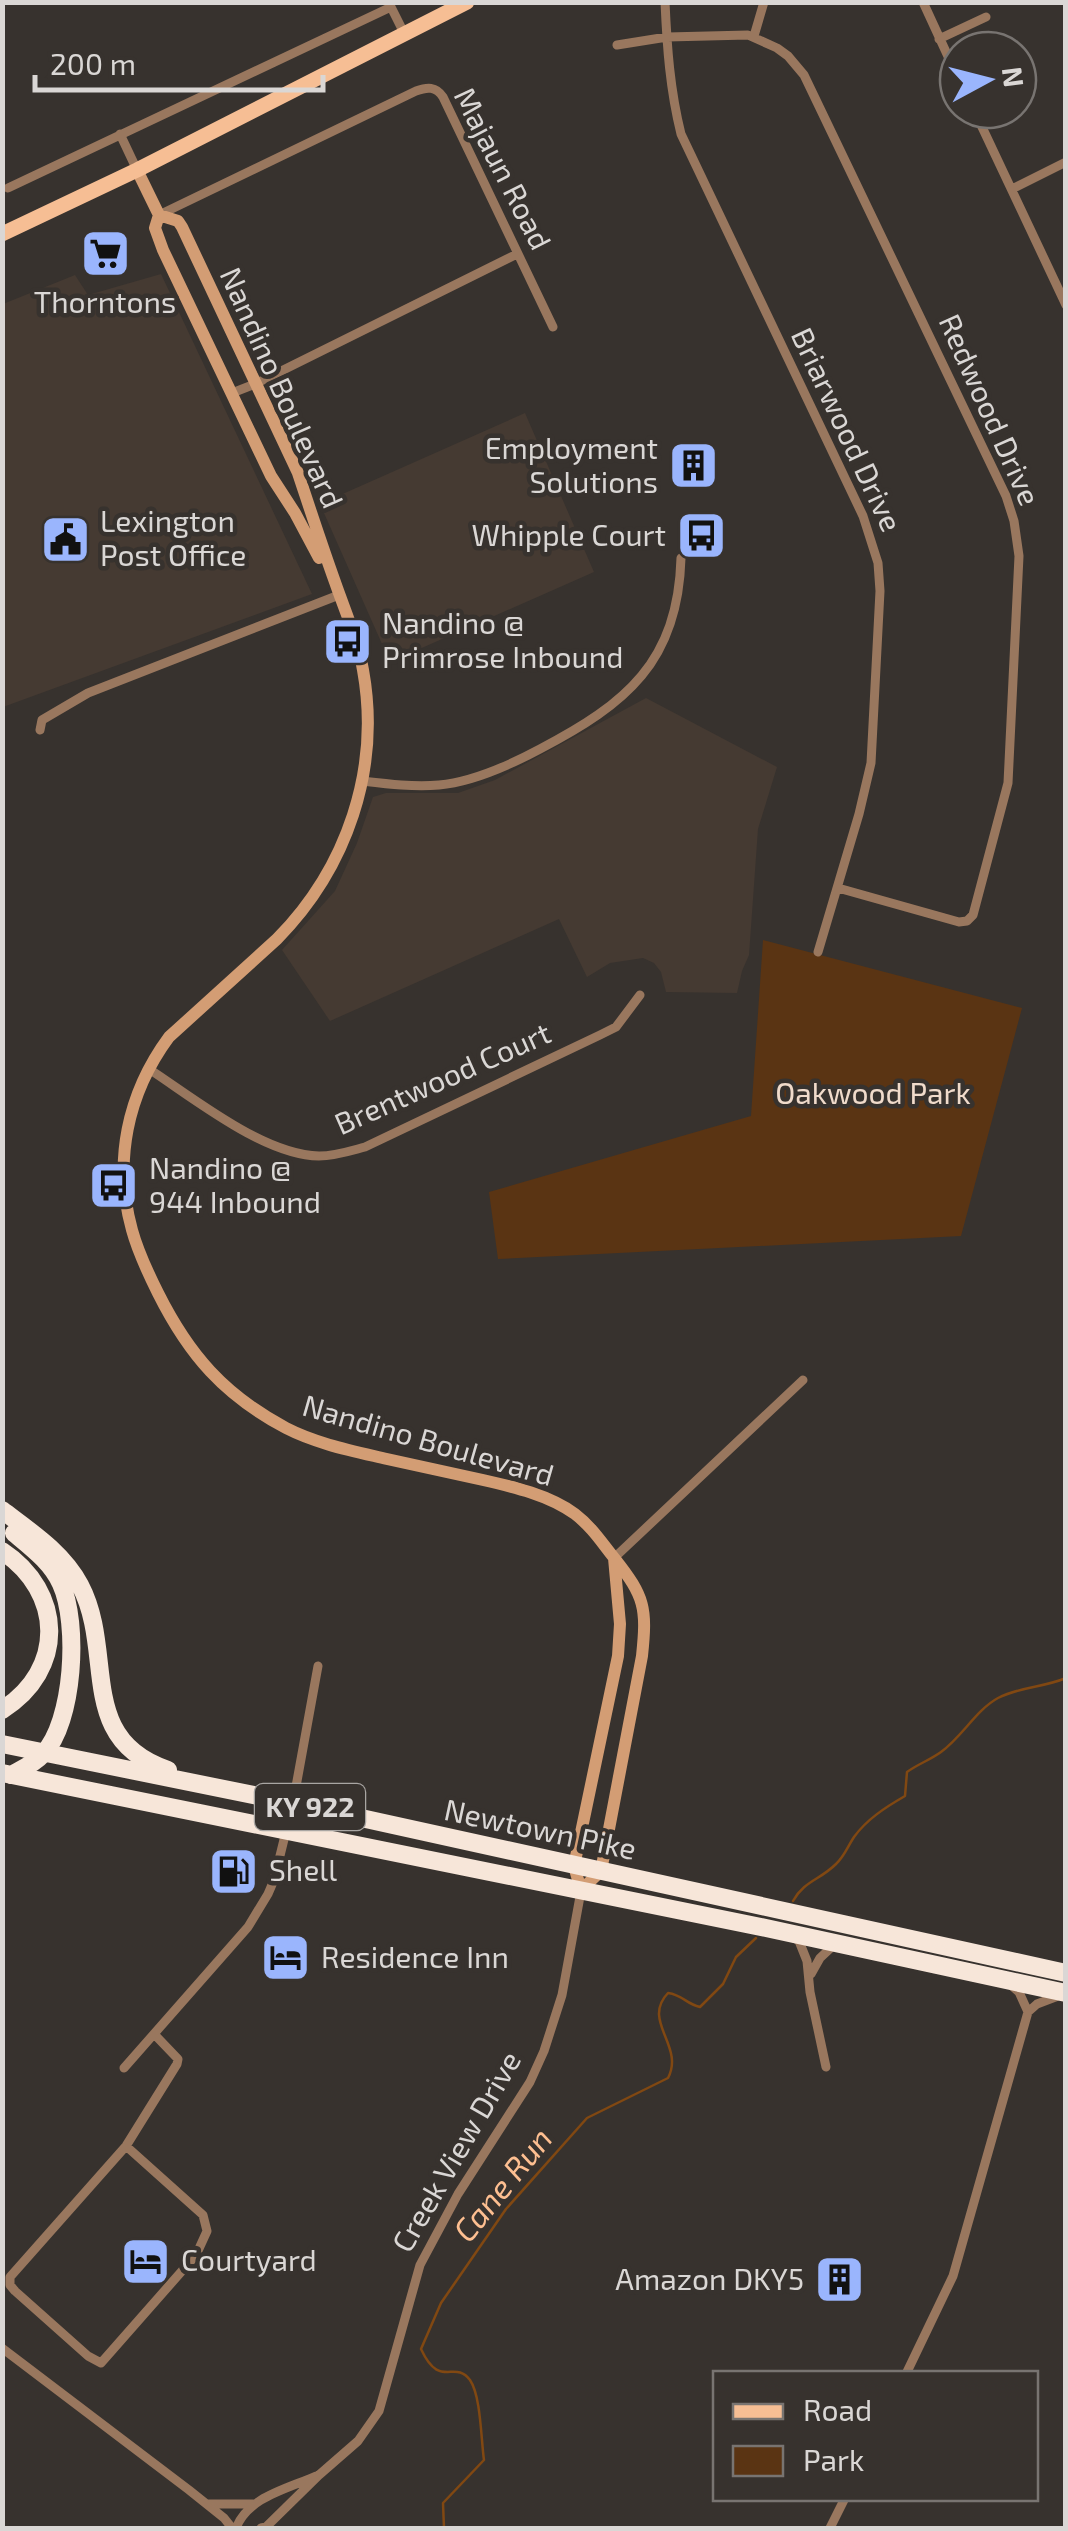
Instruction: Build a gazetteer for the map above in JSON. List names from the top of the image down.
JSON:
{
  "streets": {
    "highway": ["KY 922", "Newtown Pike"],
    "street": [
      "Majaun Road",
      "Nandino Boulevard",
      "Redwood Drive",
      "Briarwood Drive",
      "Brentwood Court",
      "Creek View Drive"
    ]
  },
  "crossings": [
    ["Majaun Road", "Nandino Boulevard"],
    ["Nandino Boulevard", "Brentwood Court"],
    ["Nandino Boulevard", "Newtown Pike"],
    ["Redwood Drive", "Briarwood Drive"],
    ["Newtown Pike", "Creek View Drive"]
  ],
  "water": ["Cane Run"],
  "parks": ["Oakwood Park"],
  "places": {
    "supermarket": ["Thorntons"],
    "building": ["Employment Solutions", "Amazon DKY5"],
    "bus stop": ["Whipple Court", "Nandino @ Primrose Inbound", "Nandino @ 944 Inbound"],
    "public building": ["Lexington Post Office"],
    "fuel station": ["Shell"],
    "hotel": ["Residence Inn", "Courtyard"]
  },
  "legend": ["Road", "Park"],
  "scale_bar": "200 m",
  "north": "right"
}
